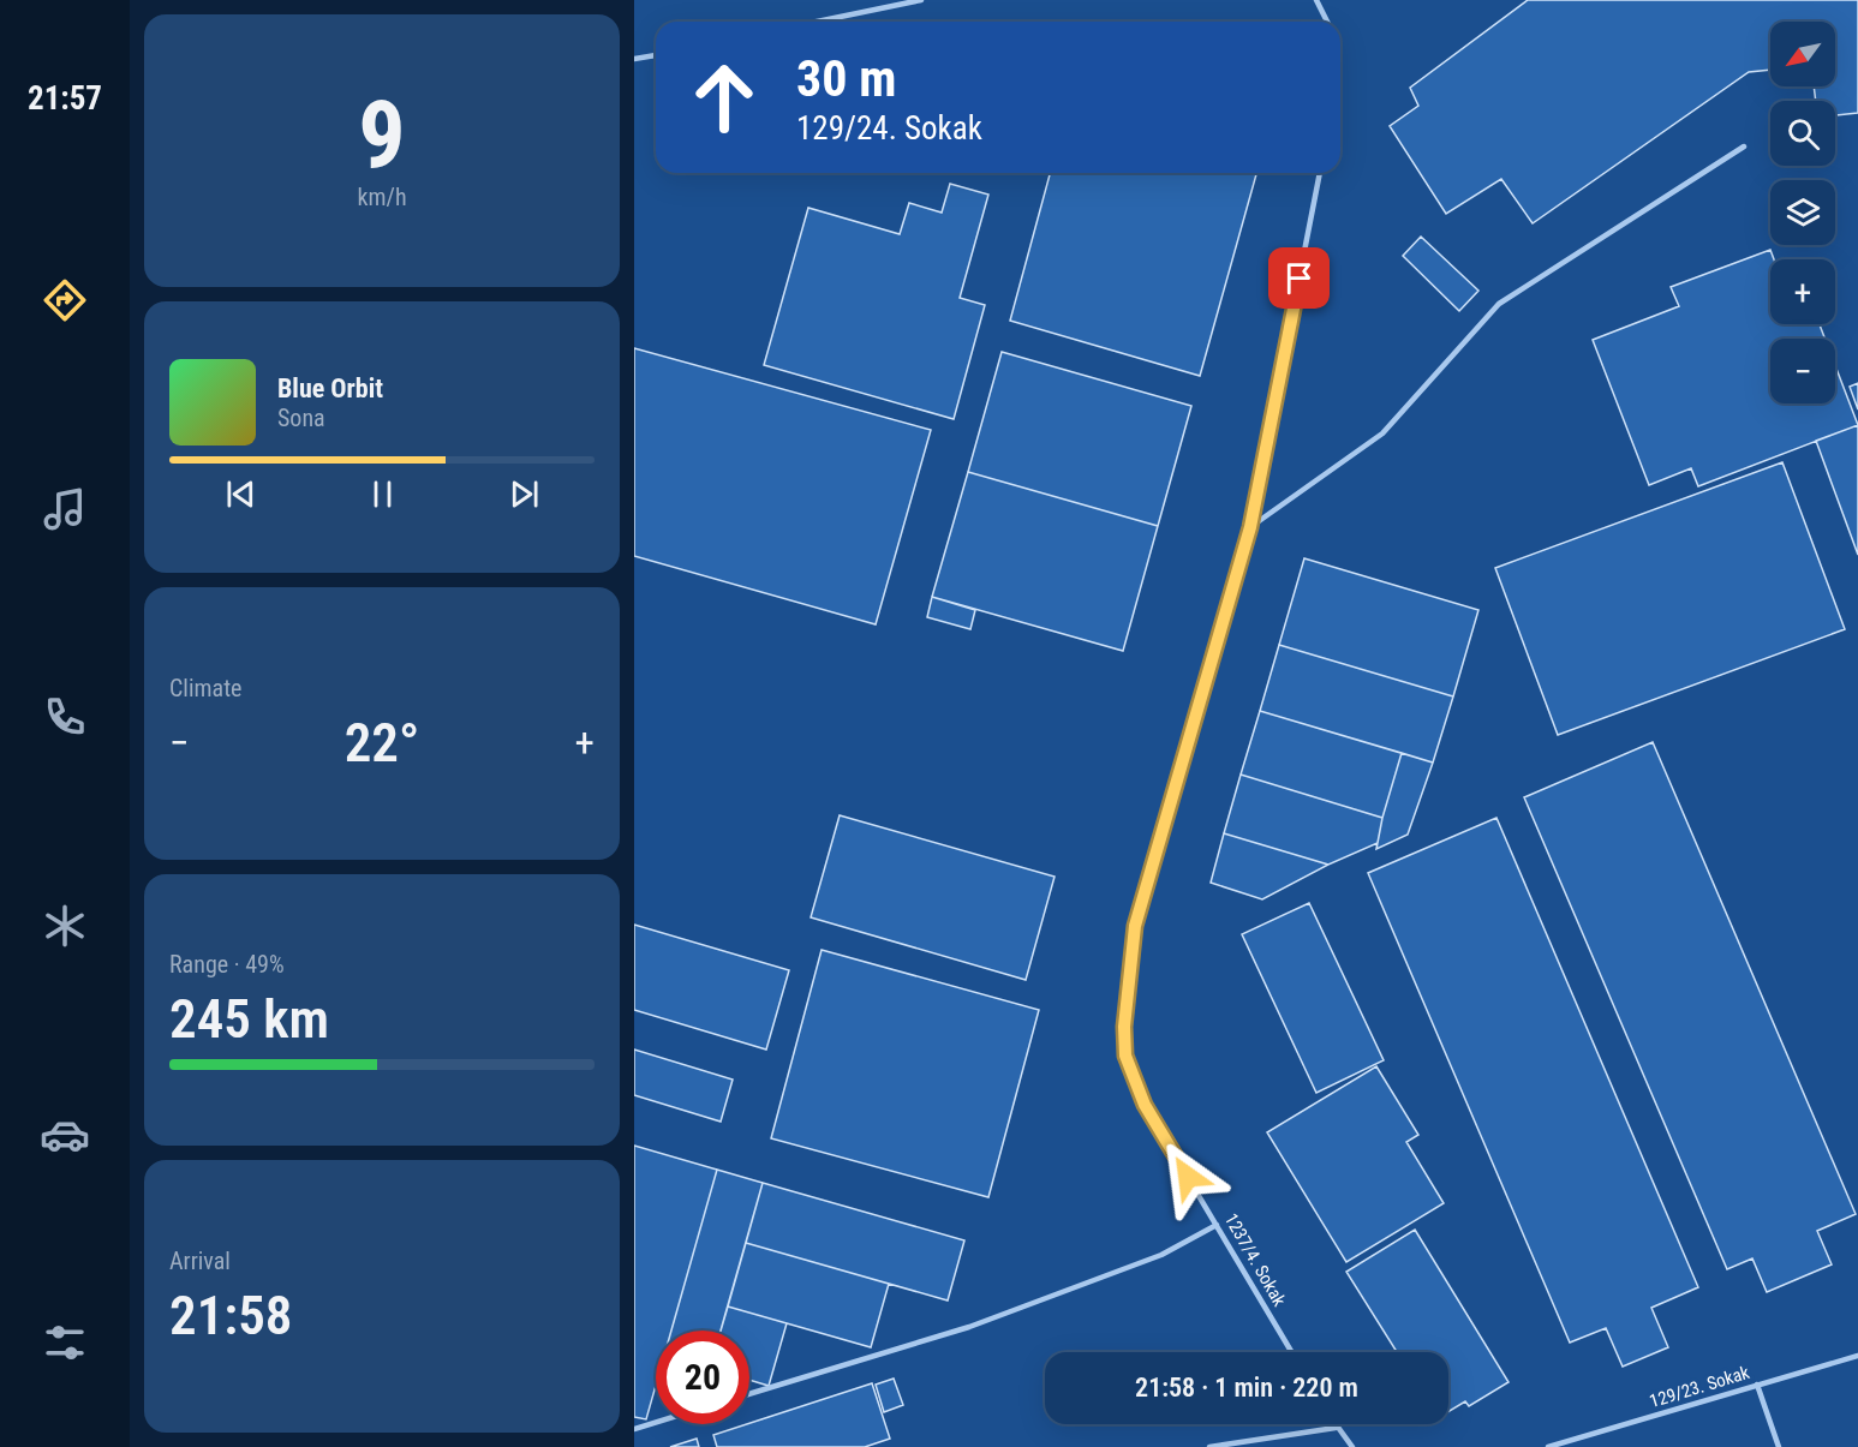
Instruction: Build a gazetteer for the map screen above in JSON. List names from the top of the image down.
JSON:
{
  "streets": {
    "lane": ["1237/4. Sokak", "129/23. Sokak"]
  },
  "north": "bottom left",
  "page": {
    "tabs": "21:57",
    "tile": [
      ["9", "km/h"],
      "Climate",
      ["Range · 49%", "245 km"],
      ["Arrival", "21:58"]
    ],
    "map_buttons": ["+", "−"],
    "turn": ["30 m", "129/24. Sokak"],
    "song": ["Blue Orbit", "Sona"],
    "heat": ["−", "22°", "+"],
    "limit": "20",
    "trip": "21:58 · 1 min · 220 m"
  }
}
